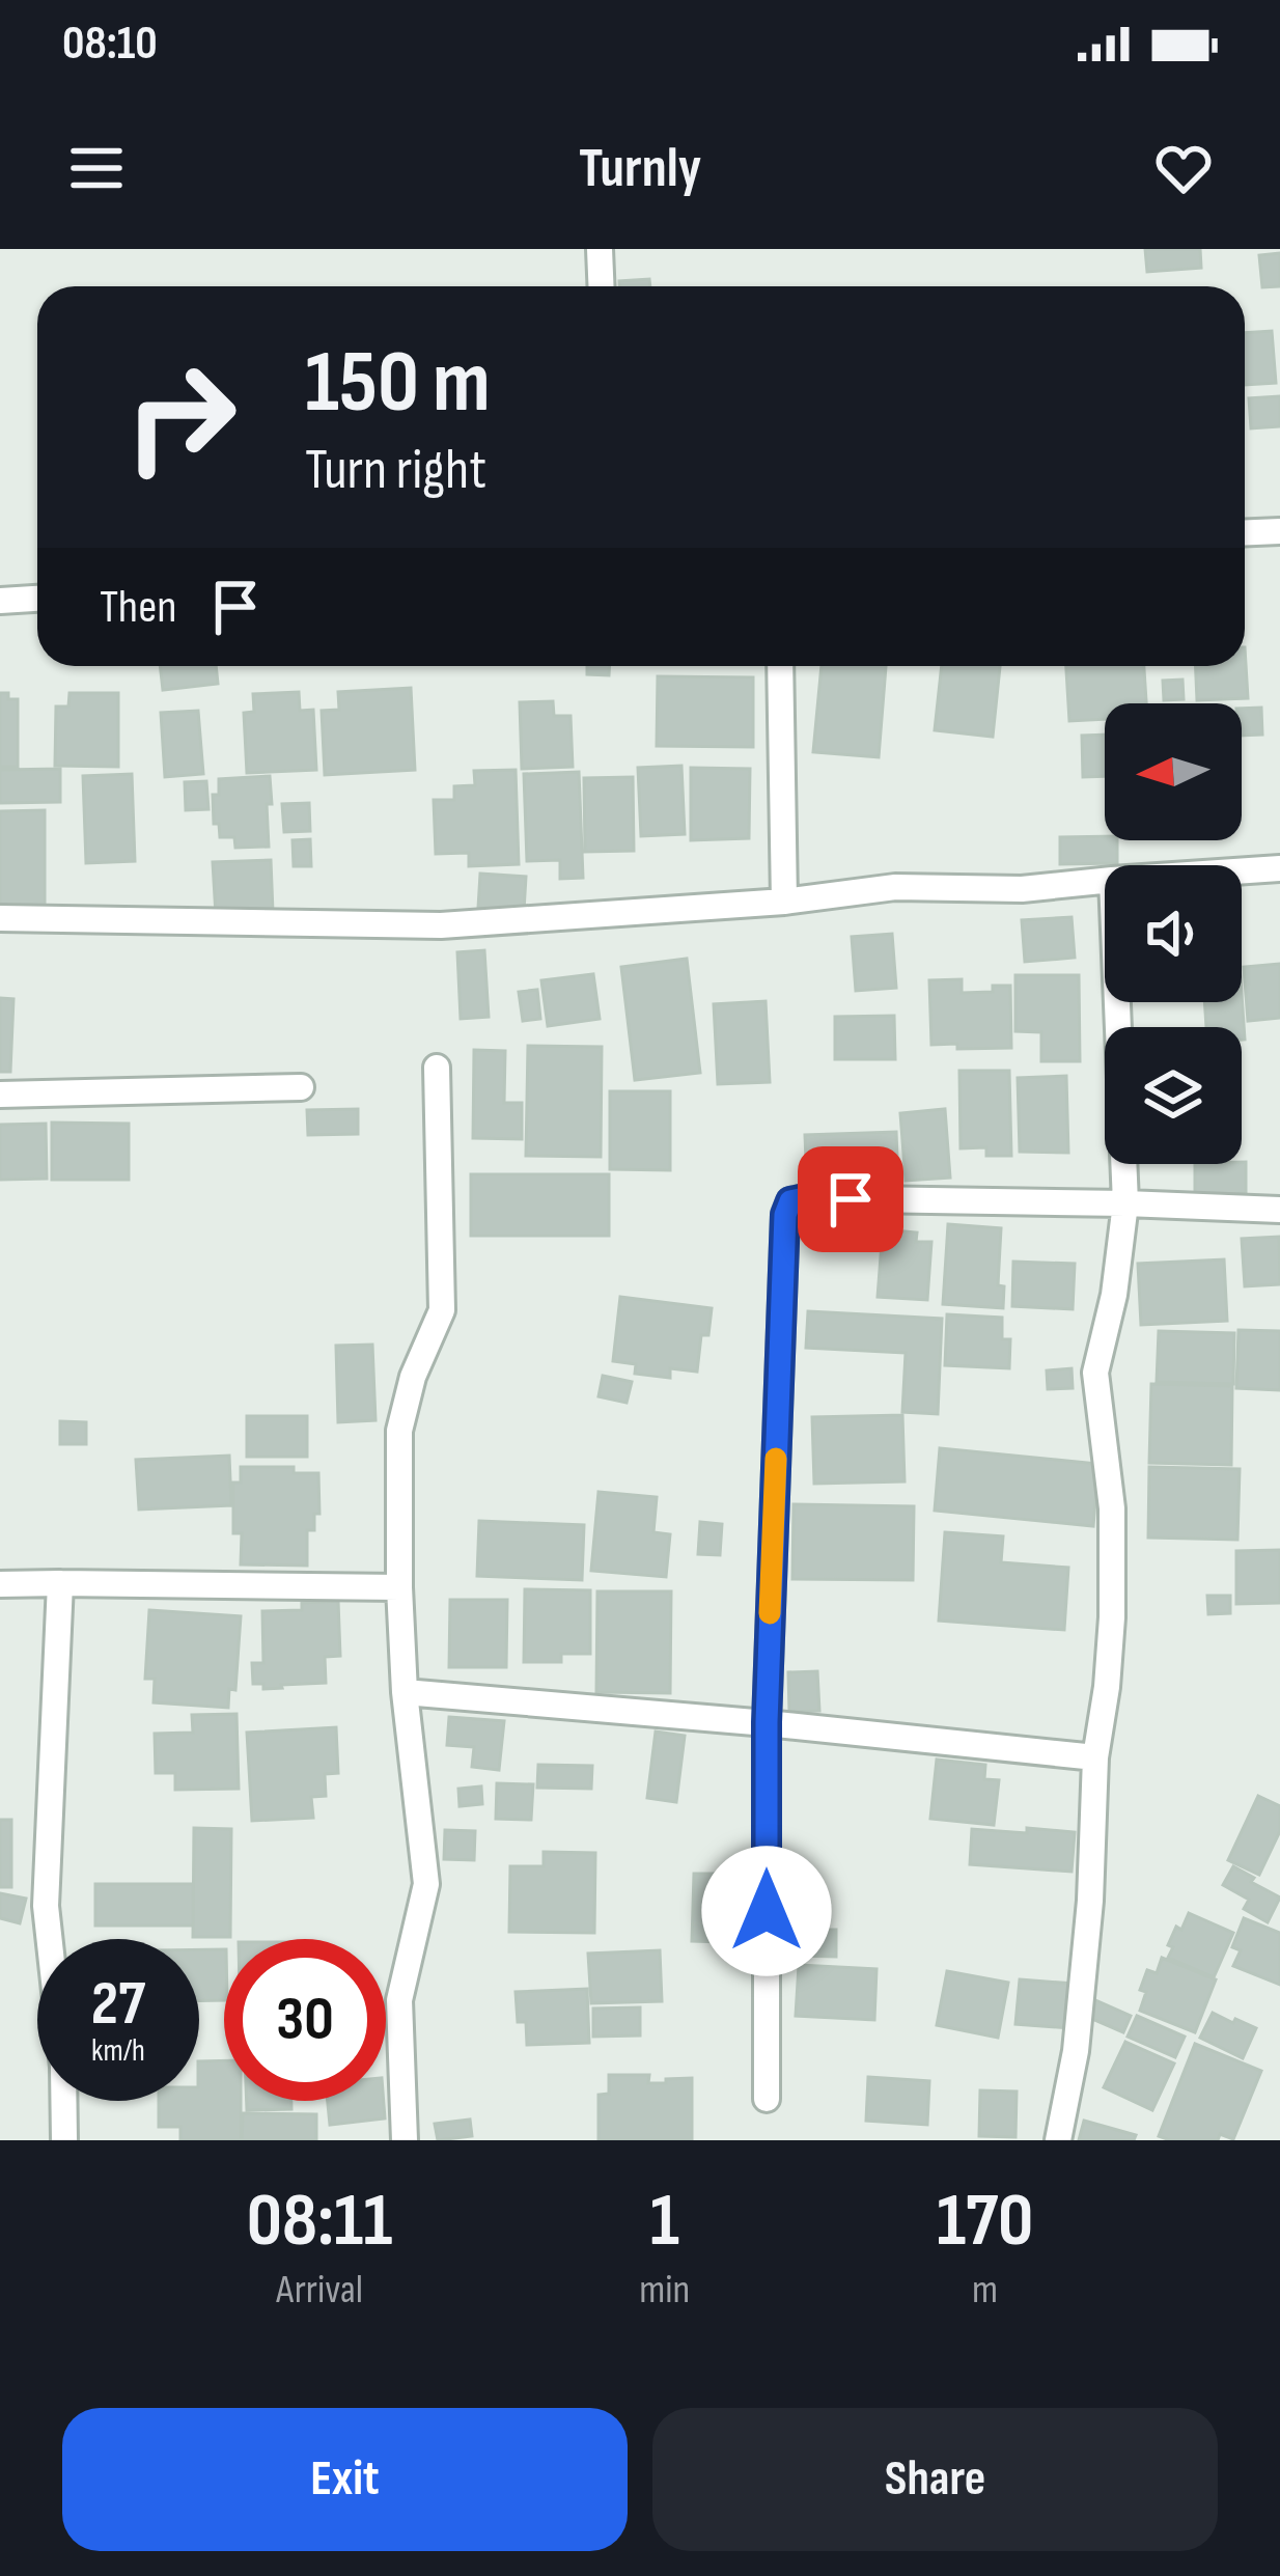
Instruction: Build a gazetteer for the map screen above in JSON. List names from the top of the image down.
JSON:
{
  "north": "left",
  "page": {
    "status": "08:10",
    "header": "Turnly",
    "turn": ["150 m", "Turn right"],
    "then": "Then",
    "speed": "27 km/h",
    "limit": "30",
    "eta": [
      "08:11",
      "Arrival",
      "1",
      "min",
      "170",
      "m"
    ],
    "buttons": ["Exit", "Share"]
  }
}
